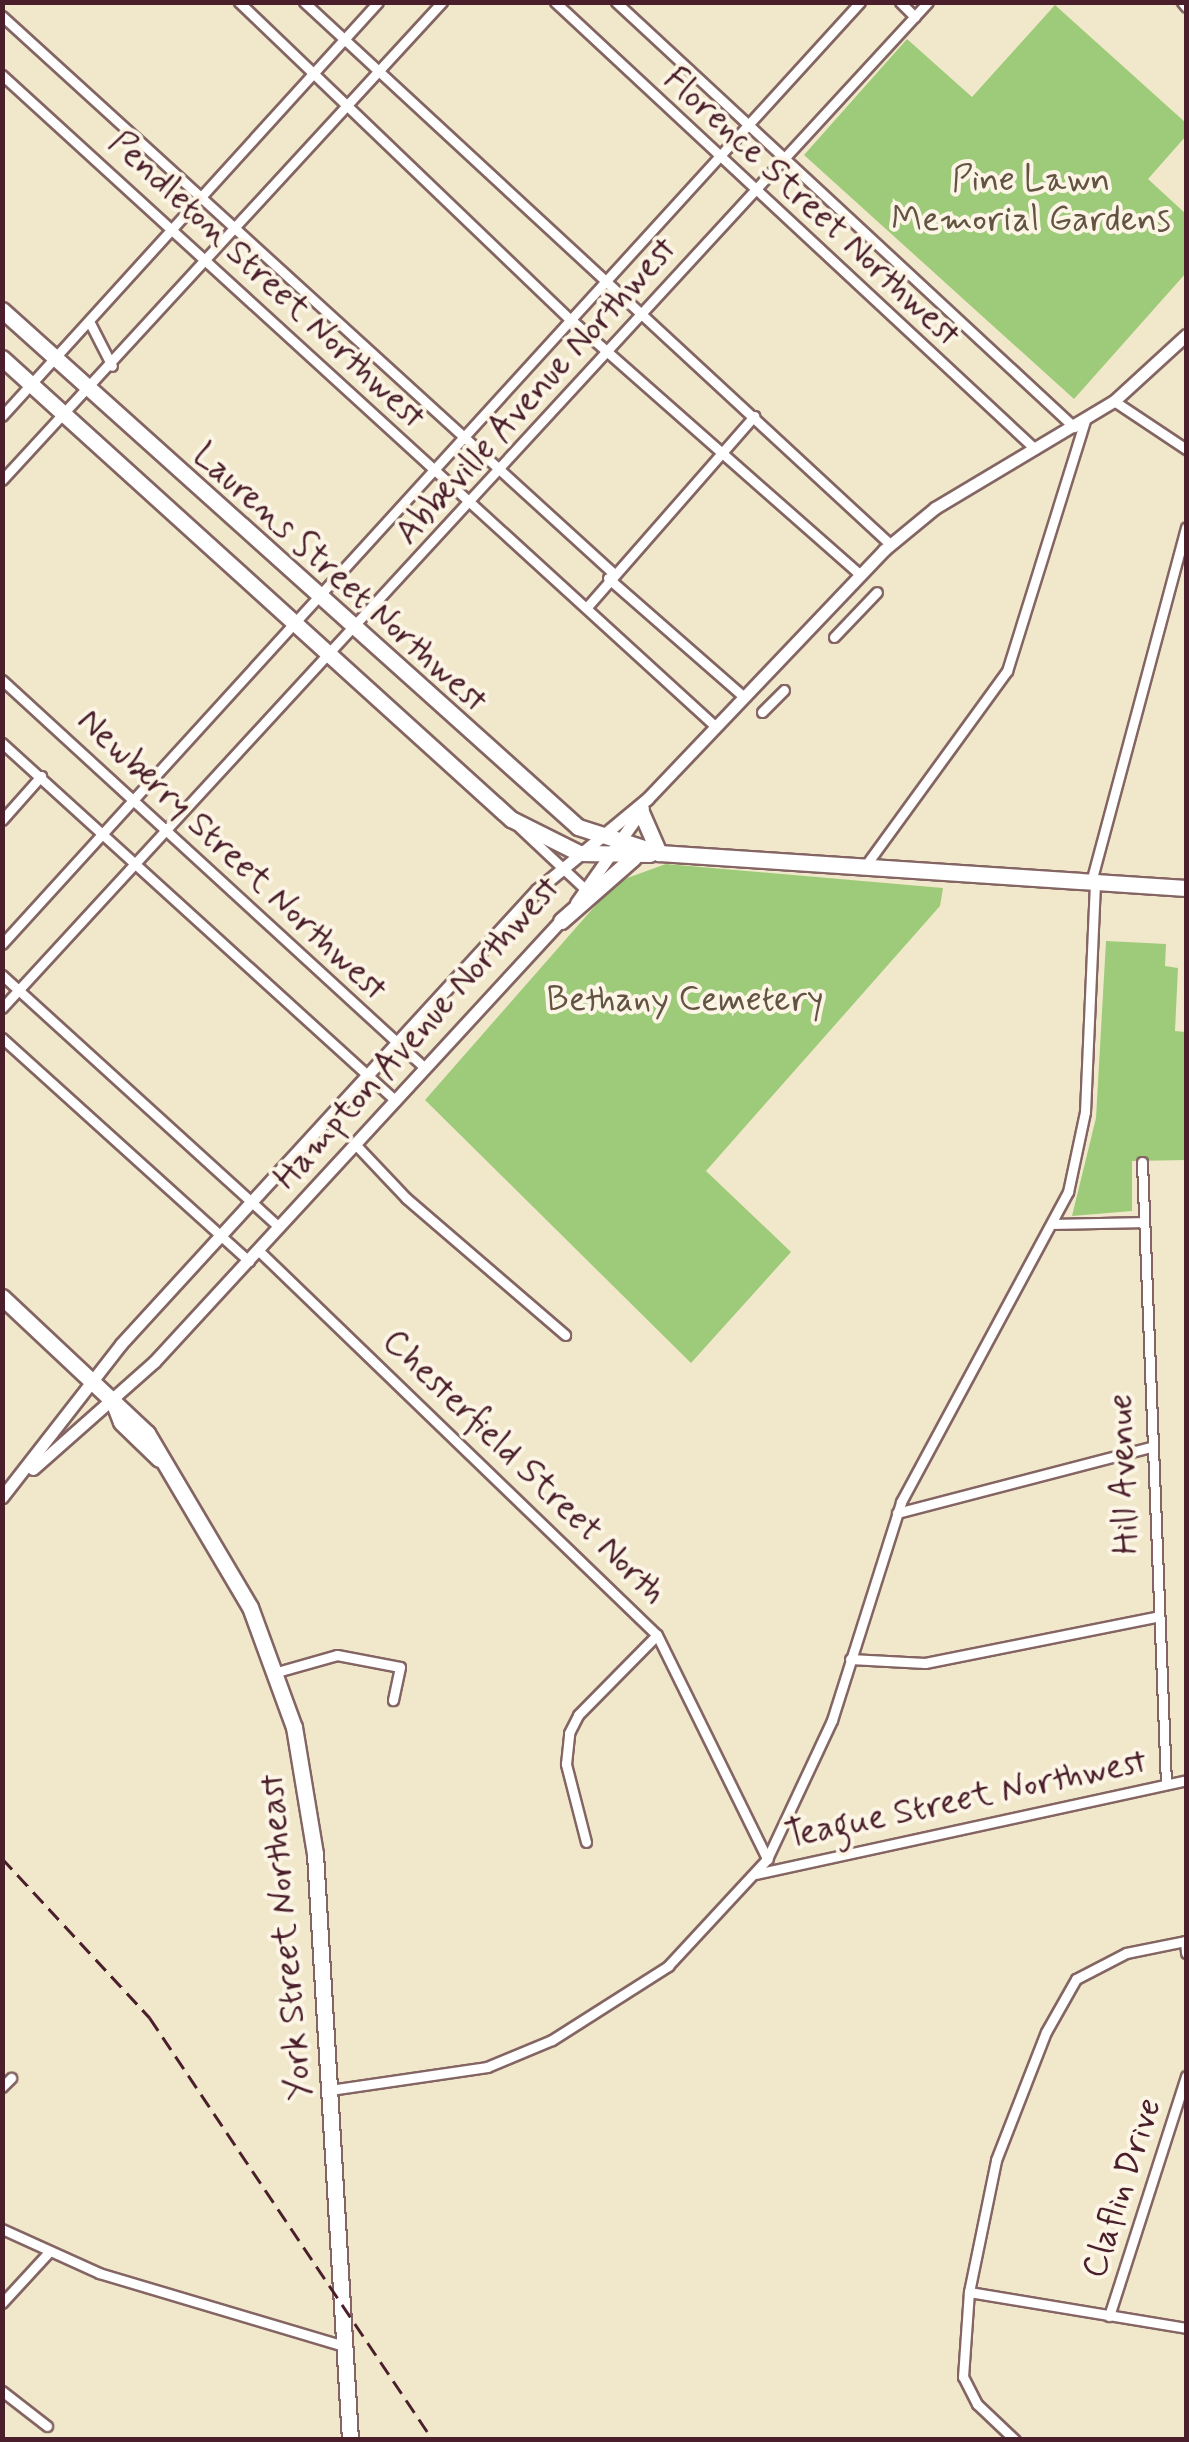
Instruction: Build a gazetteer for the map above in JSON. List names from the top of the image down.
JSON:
{
  "streets": {
    "main road": ["Laurens Street Northwest", "York Street Northeast"],
    "street": [
      "Florence Street Northwest",
      "Pendleton Street Northwest",
      "Abbeville Avenue Northwest",
      "Newberry Street Northwest",
      "Hampton Avenue Northwest",
      "Chesterfield Street North",
      "Hill Avenue",
      "Teague Street Northwest",
      "Claflin Drive"
    ]
  },
  "crossings": [
    ["Florence Street Northwest", "Abbeville Avenue Northwest"],
    ["Florence Street Northwest", "Hampton Avenue Northwest"],
    ["Pendleton Street Northwest", "Abbeville Avenue Northwest"],
    ["Pendleton Street Northwest", "Hampton Avenue Northwest"],
    ["Abbeville Avenue Northwest", "Laurens Street Northwest"],
    ["Abbeville Avenue Northwest", "Newberry Street Northwest"],
    ["Laurens Street Northwest", "Hampton Avenue Northwest"],
    ["Newberry Street Northwest", "Hampton Avenue Northwest"],
    ["Hampton Avenue Northwest", "Chesterfield Street North"],
    ["Hampton Avenue Northwest", "York Street Northeast"],
    ["Hill Avenue", "Teague Street Northwest"]
  ],
  "parks": ["Pine Lawn Memorial Gardens", "Bethany Cemetery"]
}
